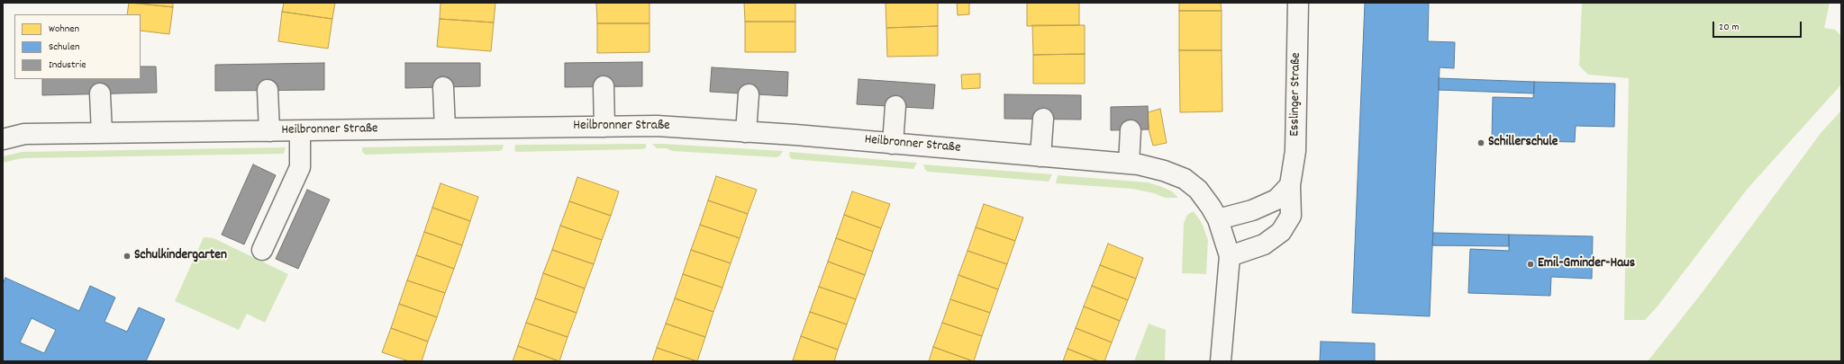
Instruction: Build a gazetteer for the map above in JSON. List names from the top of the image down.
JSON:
{
  "streets": {
    "street": ["Esslinger Straße", "Heilbronner Straße"]
  },
  "places": ["Schillerschule", "Schulkindergarten", "Emil-Gminder-Haus"],
  "legend": ["Wohnen", "Schulen", "Industrie"],
  "scale_bar": "20 m"
}
